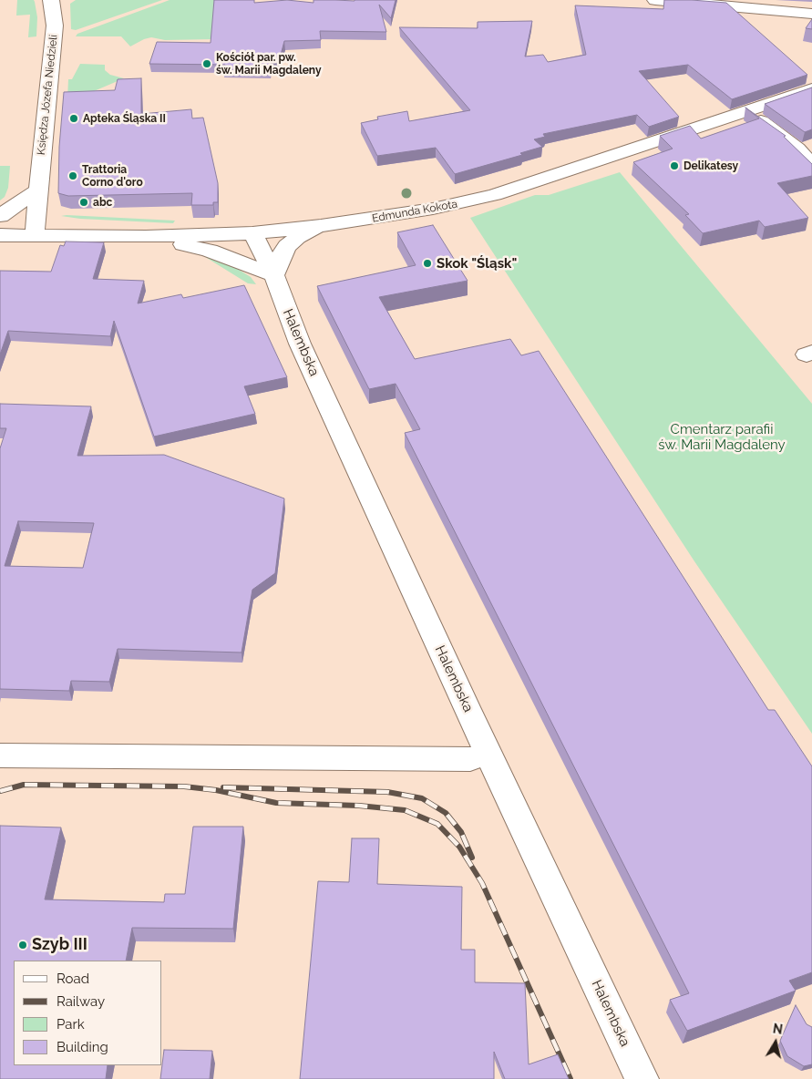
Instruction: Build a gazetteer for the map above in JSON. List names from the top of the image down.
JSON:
{
  "streets": {
    "street": ["Księdza Józefa Niedzieli", "Edmunda Kokota", "Halembska"]
  },
  "crossings": [
    ["Księdza Józefa Niedzieli", "Edmunda Kokota"],
    ["Edmunda Kokota", "Halembska"]
  ],
  "parks": ["Cmentarz parafii św. Marii Magdaleny"],
  "places": [
    "Kościół par. pw. św. Marii Magdaleny",
    "Apteka Śląska II",
    "Delikatesy",
    "Trattoria Corno d'oro",
    "abc",
    "Skok \"Śląsk\"",
    "Szyb III"
  ],
  "legend": [
    "Road",
    "Railway",
    "Park",
    "Building"
  ],
  "north": "top"
}
